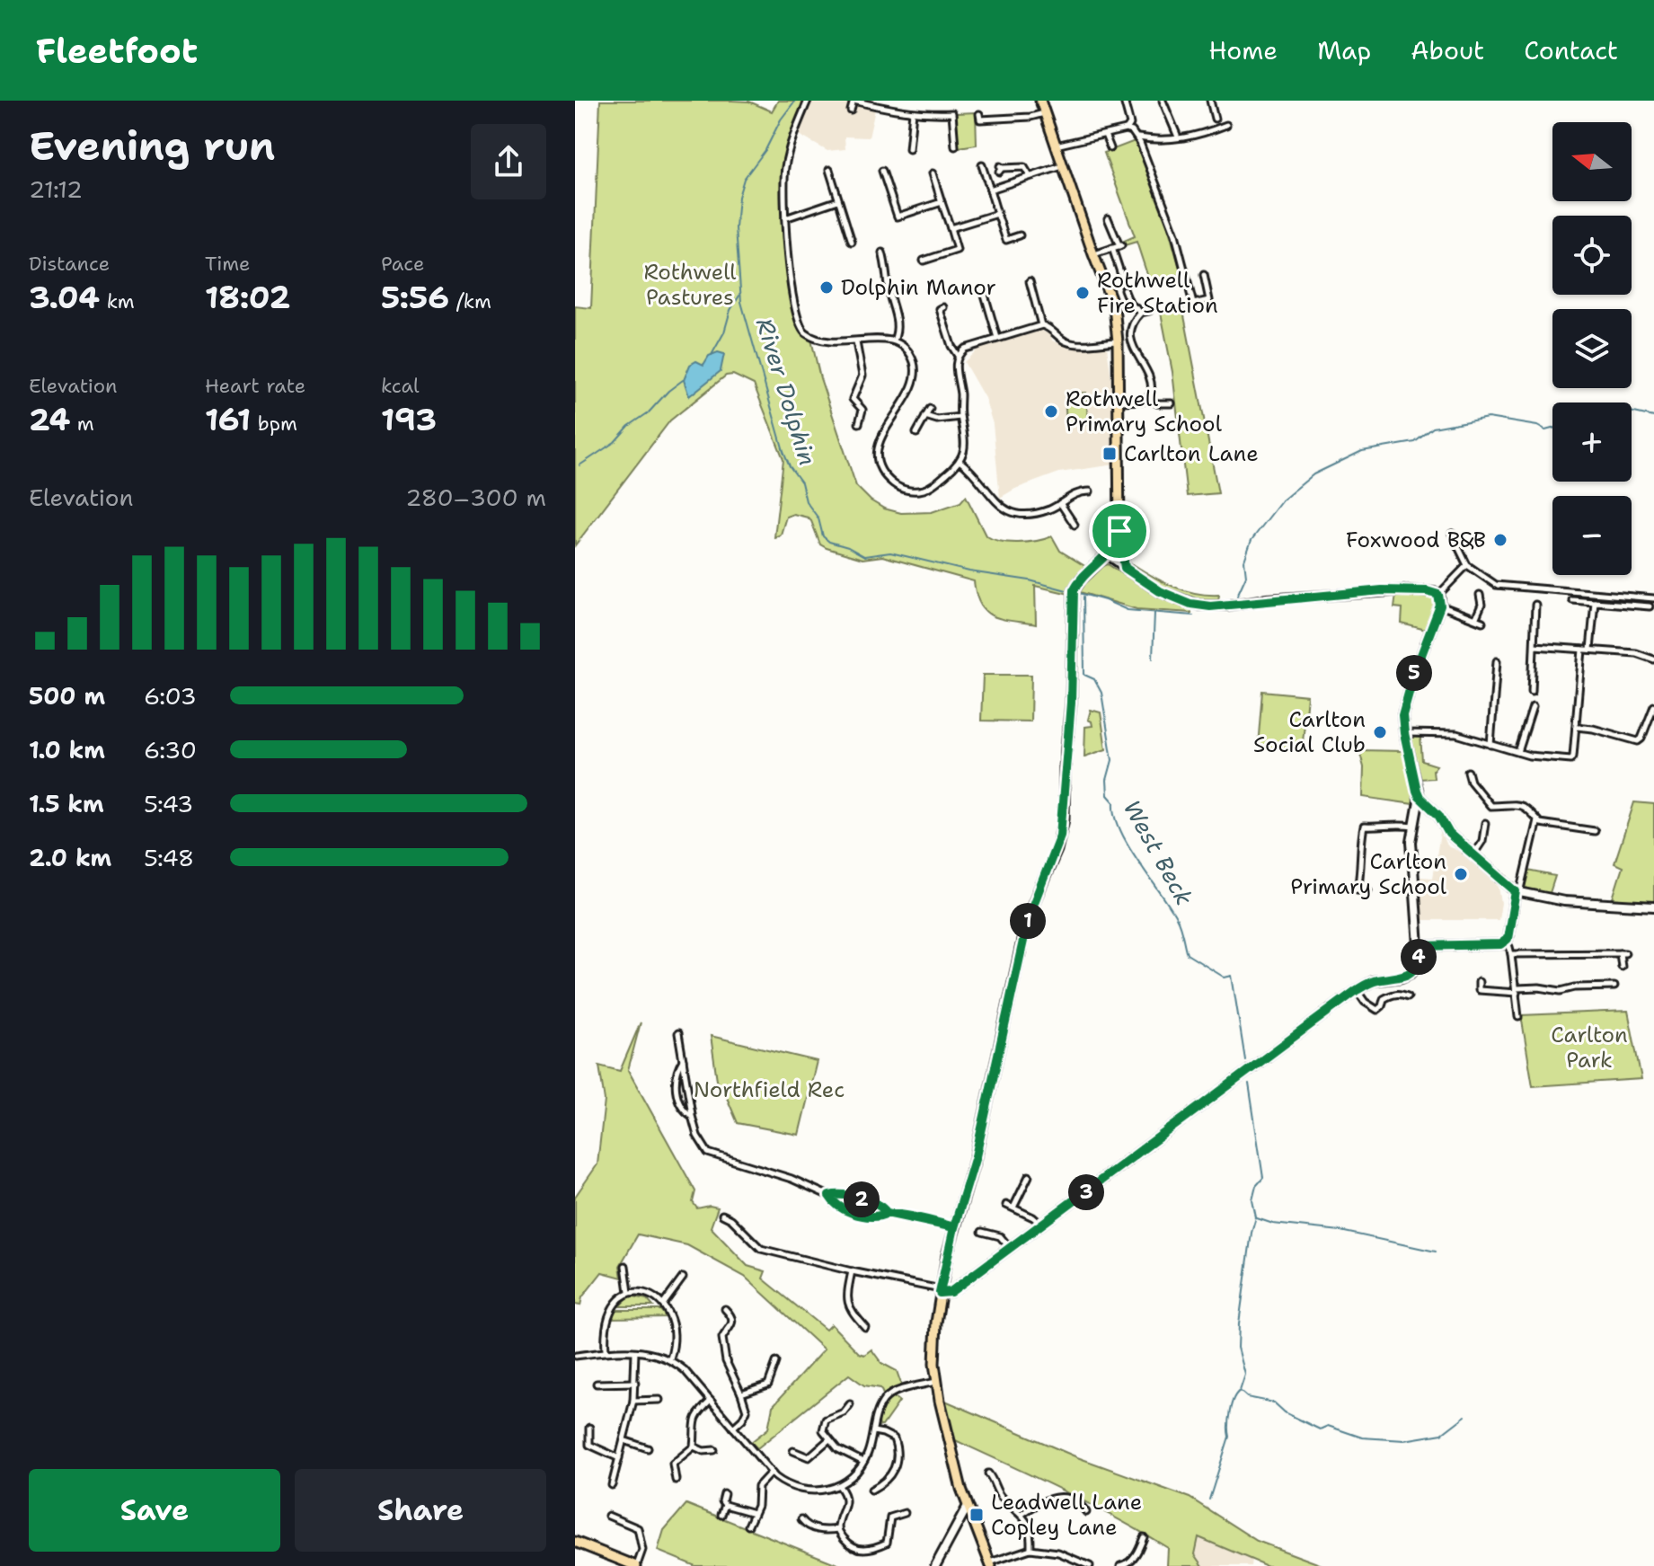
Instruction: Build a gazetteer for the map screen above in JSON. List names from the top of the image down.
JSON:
{
  "water": ["River Dolphin", "West Beck"],
  "parks": ["Rothwell Pastures", "Carlton Park", "Northfield Rec"],
  "places": {
    "other": [
      "Dolphin Manor",
      "Rothwell Fire Station",
      "Rothwell Primary School",
      "Foxwood B&B",
      "Carlton Social Club",
      "Carlton Primary School"
    ],
    "transit": ["Carlton Lane", "Leadwell Lane Copley Lane"]
  },
  "north": "left",
  "page": {
    "header": "Fleetfoot",
    "nav": [
      "Home",
      "Map",
      "About",
      "Contact"
    ],
    "heading": ["Evening run", "21:12"],
    "map_buttons": ["+", "−"],
    "stats": [
      ["Distance", "3.04 km"],
      ["Time", "18:02"],
      ["Pace", "5:56 /km"],
      ["Elevation", "24 m"],
      ["Heart rate", "161 bpm"],
      ["kcal", "193"]
    ],
    "chart": ["Elevation", "280–300 m"],
    "pins": [
      "5",
      "1",
      "4",
      "3",
      "2"
    ],
    "list": [
      {
        "name": "500 m",
        "note": "6:03"
      },
      {
        "name": "1.0 km",
        "note": "6:30"
      },
      {
        "name": "1.5 km",
        "note": "5:43"
      },
      {
        "name": "2.0 km",
        "note": "5:48"
      }
    ],
    "buttons": ["Save", "Share"]
  }
}
